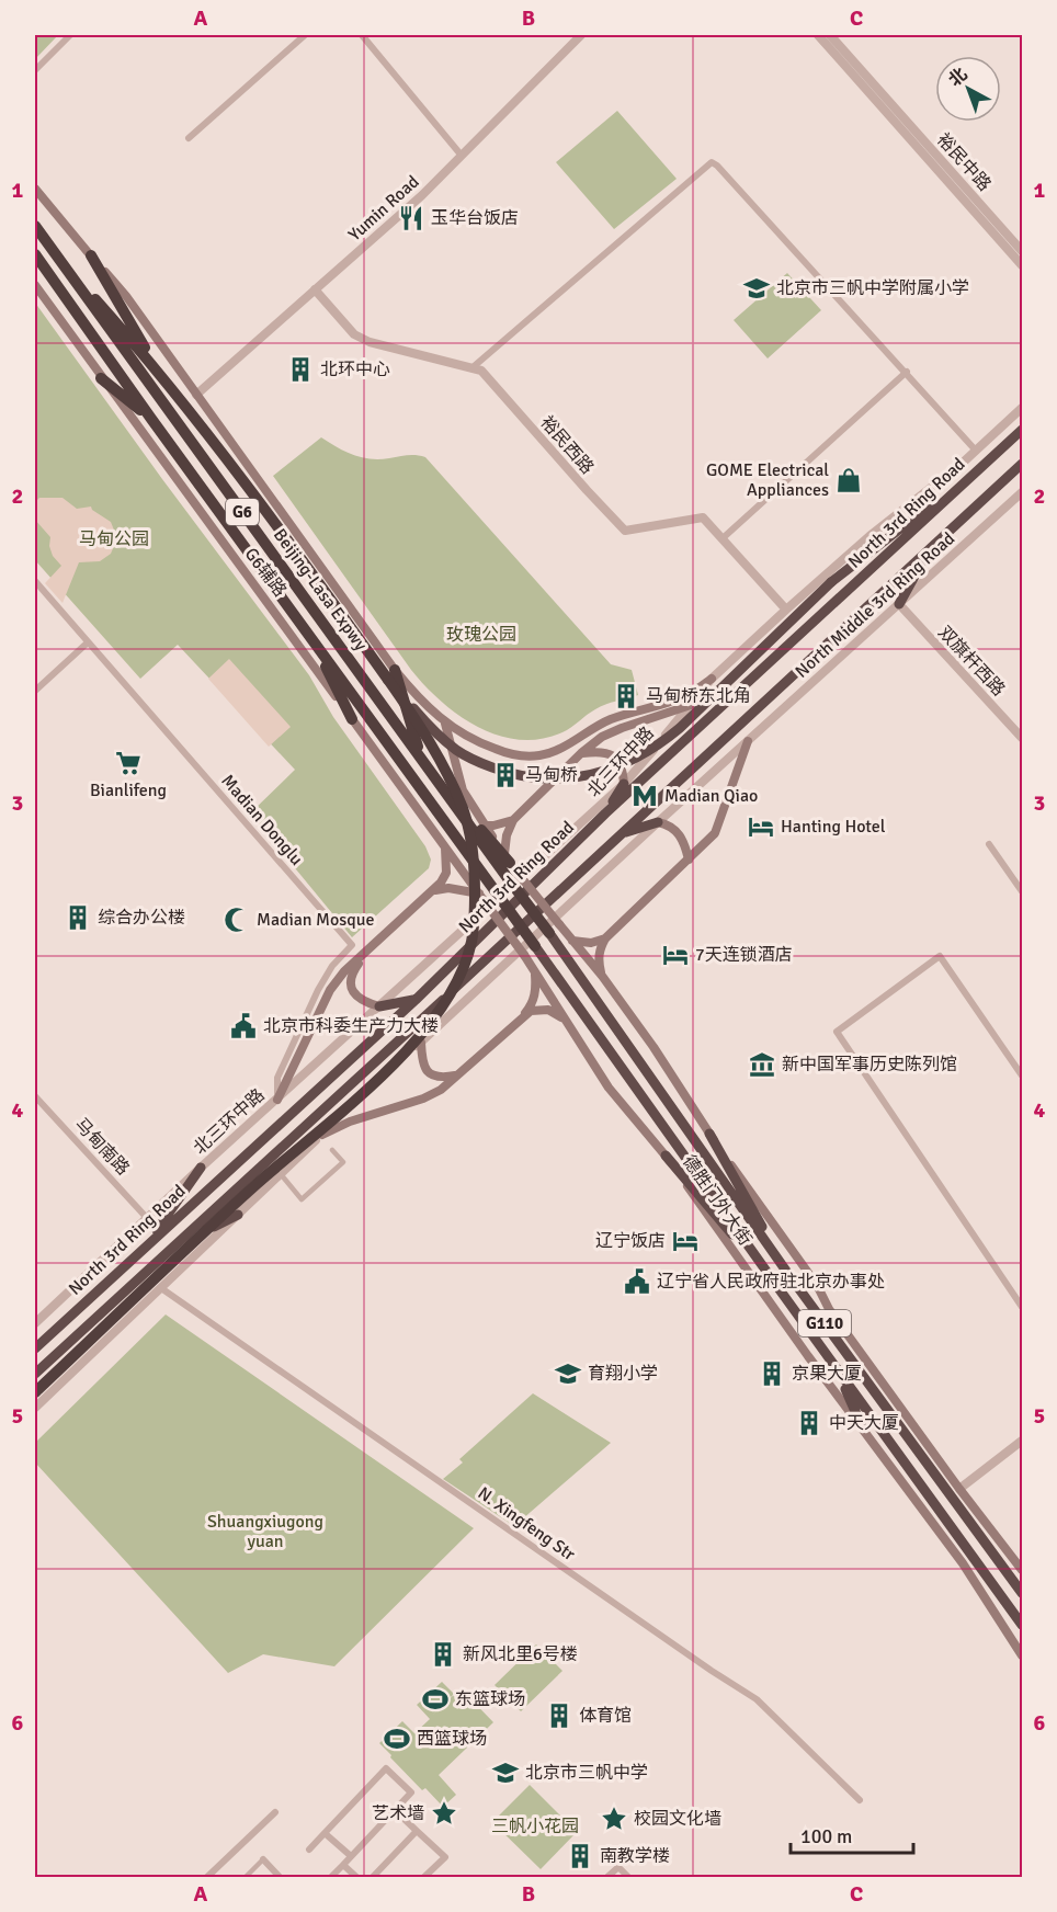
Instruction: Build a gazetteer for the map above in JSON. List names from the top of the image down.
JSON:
{
  "streets": {
    "highway": [
      "G6",
      "North 3rd Ring Road",
      "Beijing-Lasa Expwy",
      "德胜门外大街",
      "G110"
    ],
    "main road": ["G6辅路"],
    "street": [
      "裕民中路",
      "Yumin Road",
      "裕民西路",
      "North Middle 3rd Ring Road",
      "双旗杆西路",
      "北三环中路",
      "Madian Donglu",
      "马甸南路",
      "N. Xingfeng Str"
    ]
  },
  "crossings": [
    ["Yumin Road", "裕民西路"],
    ["裕民西路", "北三环中路"],
    ["G6", "Beijing-Lasa Expwy"],
    ["G6", "德胜门外大街"],
    ["G6辅路", "德胜门外大街"],
    ["Beijing-Lasa Expwy", "德胜门外大街"],
    ["North Middle 3rd Ring Road", "双旗杆西路"],
    ["北三环中路", "Madian Donglu"],
    ["北三环中路", "马甸南路"]
  ],
  "parks": [
    "马甸公园",
    "玫瑰公园",
    "Shuangxiugong yuan",
    "三帆小花园"
  ],
  "places": {
    "restaurant": ["玉华台饭店"],
    "school or university": ["北京市三帆中学附属小学", "育翔小学", "北京市三帆中学"],
    "building": [
      "北环中心",
      "马甸桥东北角",
      "马甸桥",
      "综合办公楼",
      "京果大厦",
      "中天大厦",
      "新风北里6号楼",
      "体育馆",
      "南教学楼"
    ],
    "shop": ["GOME Electrical Appliances"],
    "supermarket": ["Bianlifeng"],
    "metro station": ["Madian Qiao"],
    "hotel": ["Hanting Hotel", "7天连锁酒店", "辽宁饭店"],
    "mosque": ["Madian Mosque"],
    "public building": ["北京市科委生产力大楼", "辽宁省人民政府驻北京办事处"],
    "museum": ["新中国军事历史陈列馆"],
    "sports": ["东篮球场", "西篮球场"],
    "place": ["艺术墙", "校园文化墙"]
  },
  "scale_bar": "100 m",
  "north": "top left",
  "grid": {
    "columns": ["A", "B", "C"],
    "rows": [
      "1",
      "2",
      "3",
      "4",
      "5",
      "6"
    ]
  }
}
